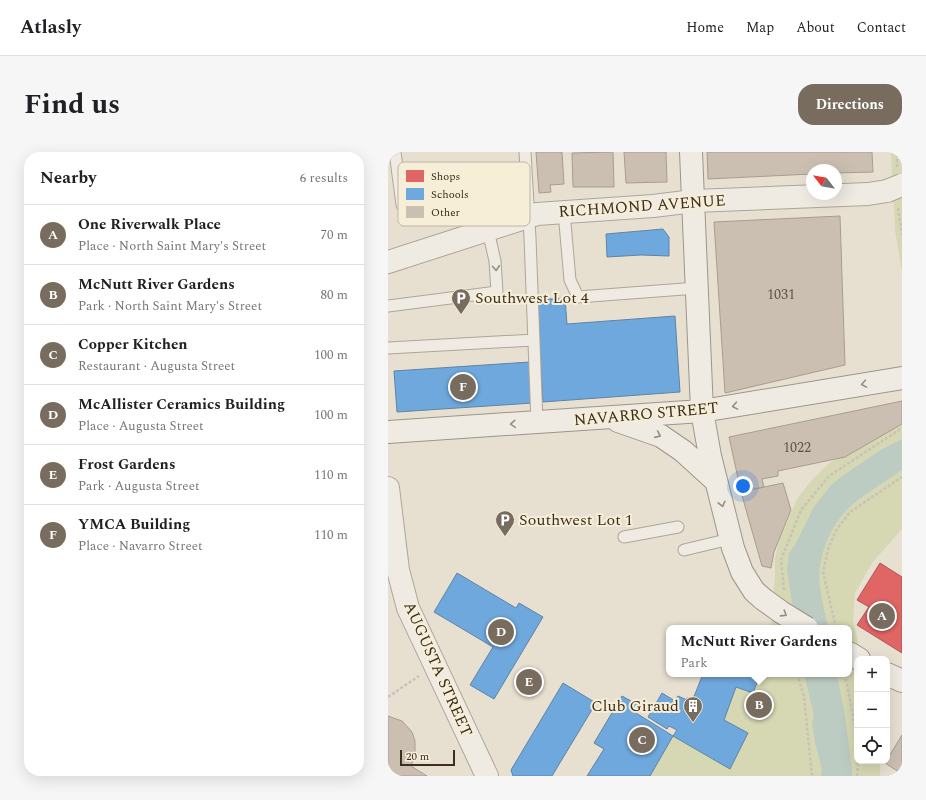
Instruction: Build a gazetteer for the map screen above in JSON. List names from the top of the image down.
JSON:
{
  "streets": {
    "street": ["RICHMOND AVENUE", "NAVARRO STREET", "AUGUSTA STREET"]
  },
  "one_way": ["NAVARRO STREET"],
  "places": {
    "parking": ["Southwest Lot 4", "Southwest Lot 1"],
    "building": ["Club Giraud"]
  },
  "house_numbers": ["1031", "1022"],
  "legend": ["Shops", "Schools", "Other"],
  "scale_bar": "20 m",
  "north": "top left",
  "page": {
    "header": "Atlasly",
    "nav": [
      "Home",
      "Map",
      "About",
      "Contact"
    ],
    "title": "Find us",
    "buttons": "Directions",
    "heading": ["Nearby", "6 results"],
    "list": [
      {
        "mark": "A",
        "name": "One Riverwalk Place",
        "note": "Place · North Saint Mary's Street",
        "value": "70 m"
      },
      {
        "mark": "B",
        "name": "McNutt River Gardens",
        "note": "Park · North Saint Mary's Street",
        "value": "80 m"
      },
      {
        "mark": "C",
        "name": "Copper Kitchen",
        "note": "Restaurant · Augusta Street",
        "value": "100 m"
      },
      {
        "mark": "D",
        "name": "McAllister Ceramics Building",
        "note": "Place · Augusta Street",
        "value": "100 m"
      },
      {
        "mark": "E",
        "name": "Frost Gardens",
        "note": "Park · Augusta Street",
        "value": "110 m"
      },
      {
        "mark": "F",
        "name": "YMCA Building",
        "note": "Place · Navarro Street",
        "value": "110 m"
      }
    ],
    "pins": [
      "F",
      "A",
      "D",
      "E",
      "B",
      "C"
    ],
    "popup": ["McNutt River Gardens", "Park"],
    "map_buttons": ["+", "−"],
    "scale": "20 m"
  }
}
